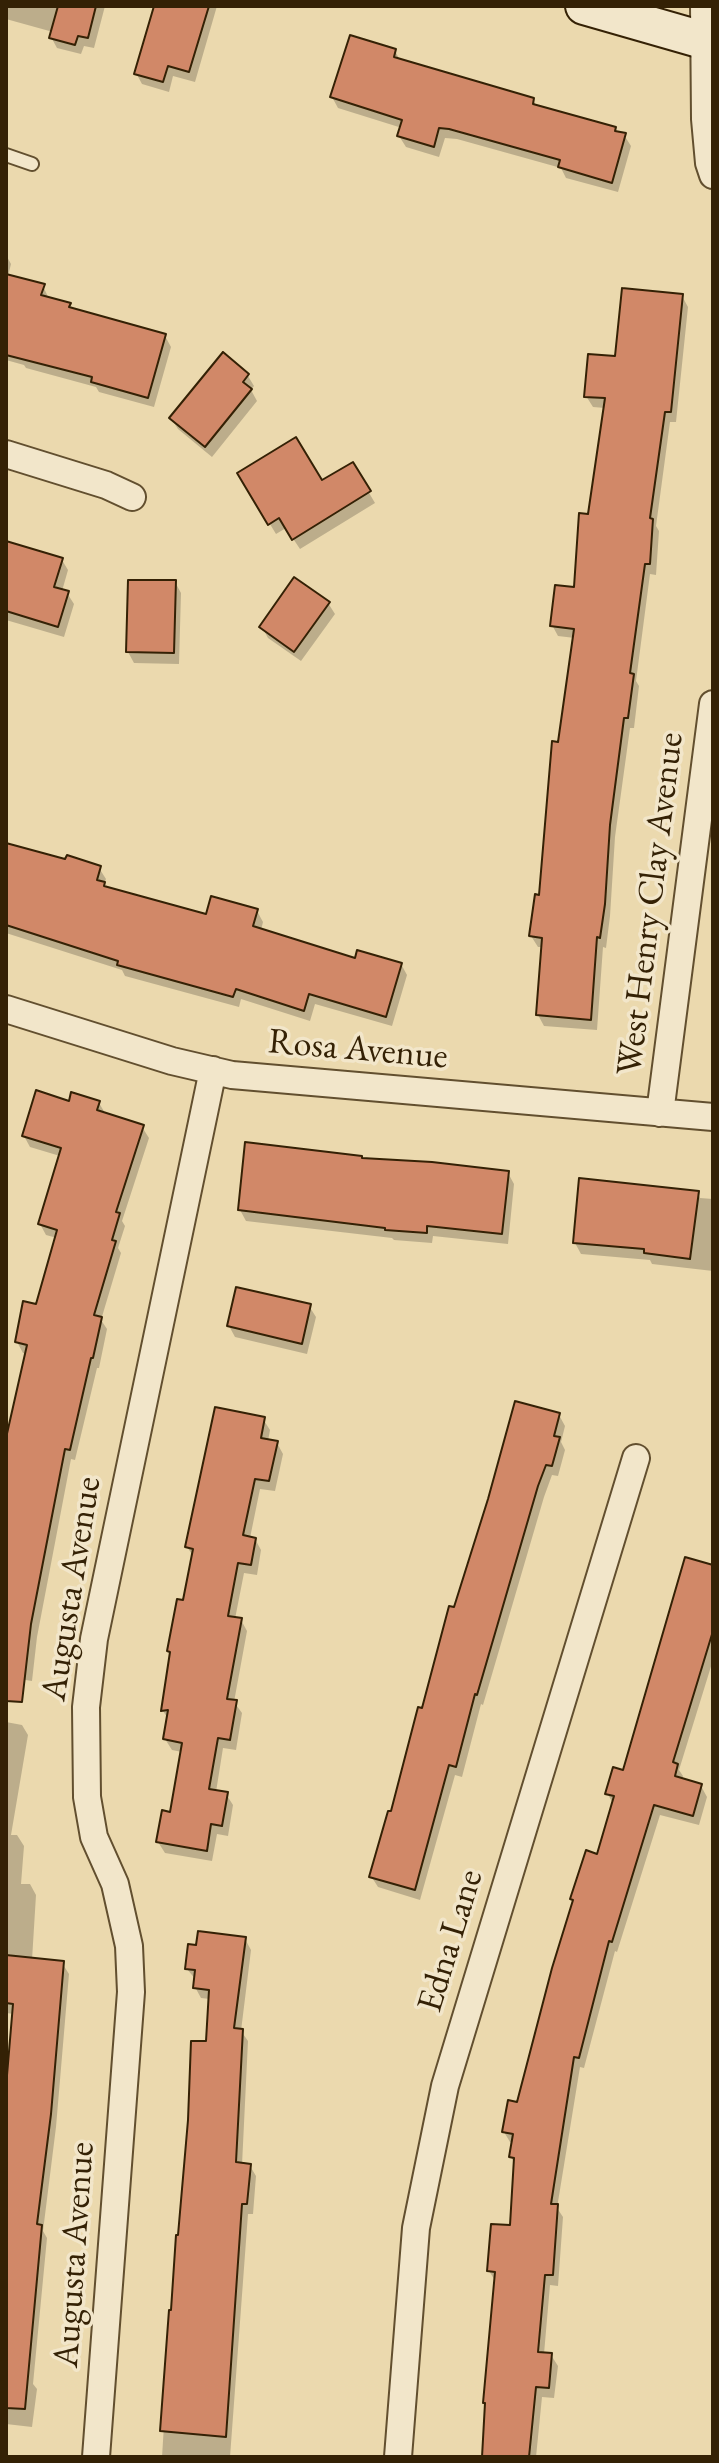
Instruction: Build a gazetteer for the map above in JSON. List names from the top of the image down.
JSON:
{
  "streets": {
    "street": [
      "West Henry Clay Avenue",
      "Rosa Avenue",
      "Augusta Avenue",
      "Edna Lane"
    ]
  },
  "crossings": [
    ["West Henry Clay Avenue", "Rosa Avenue"],
    ["Rosa Avenue", "Augusta Avenue"]
  ]
}
